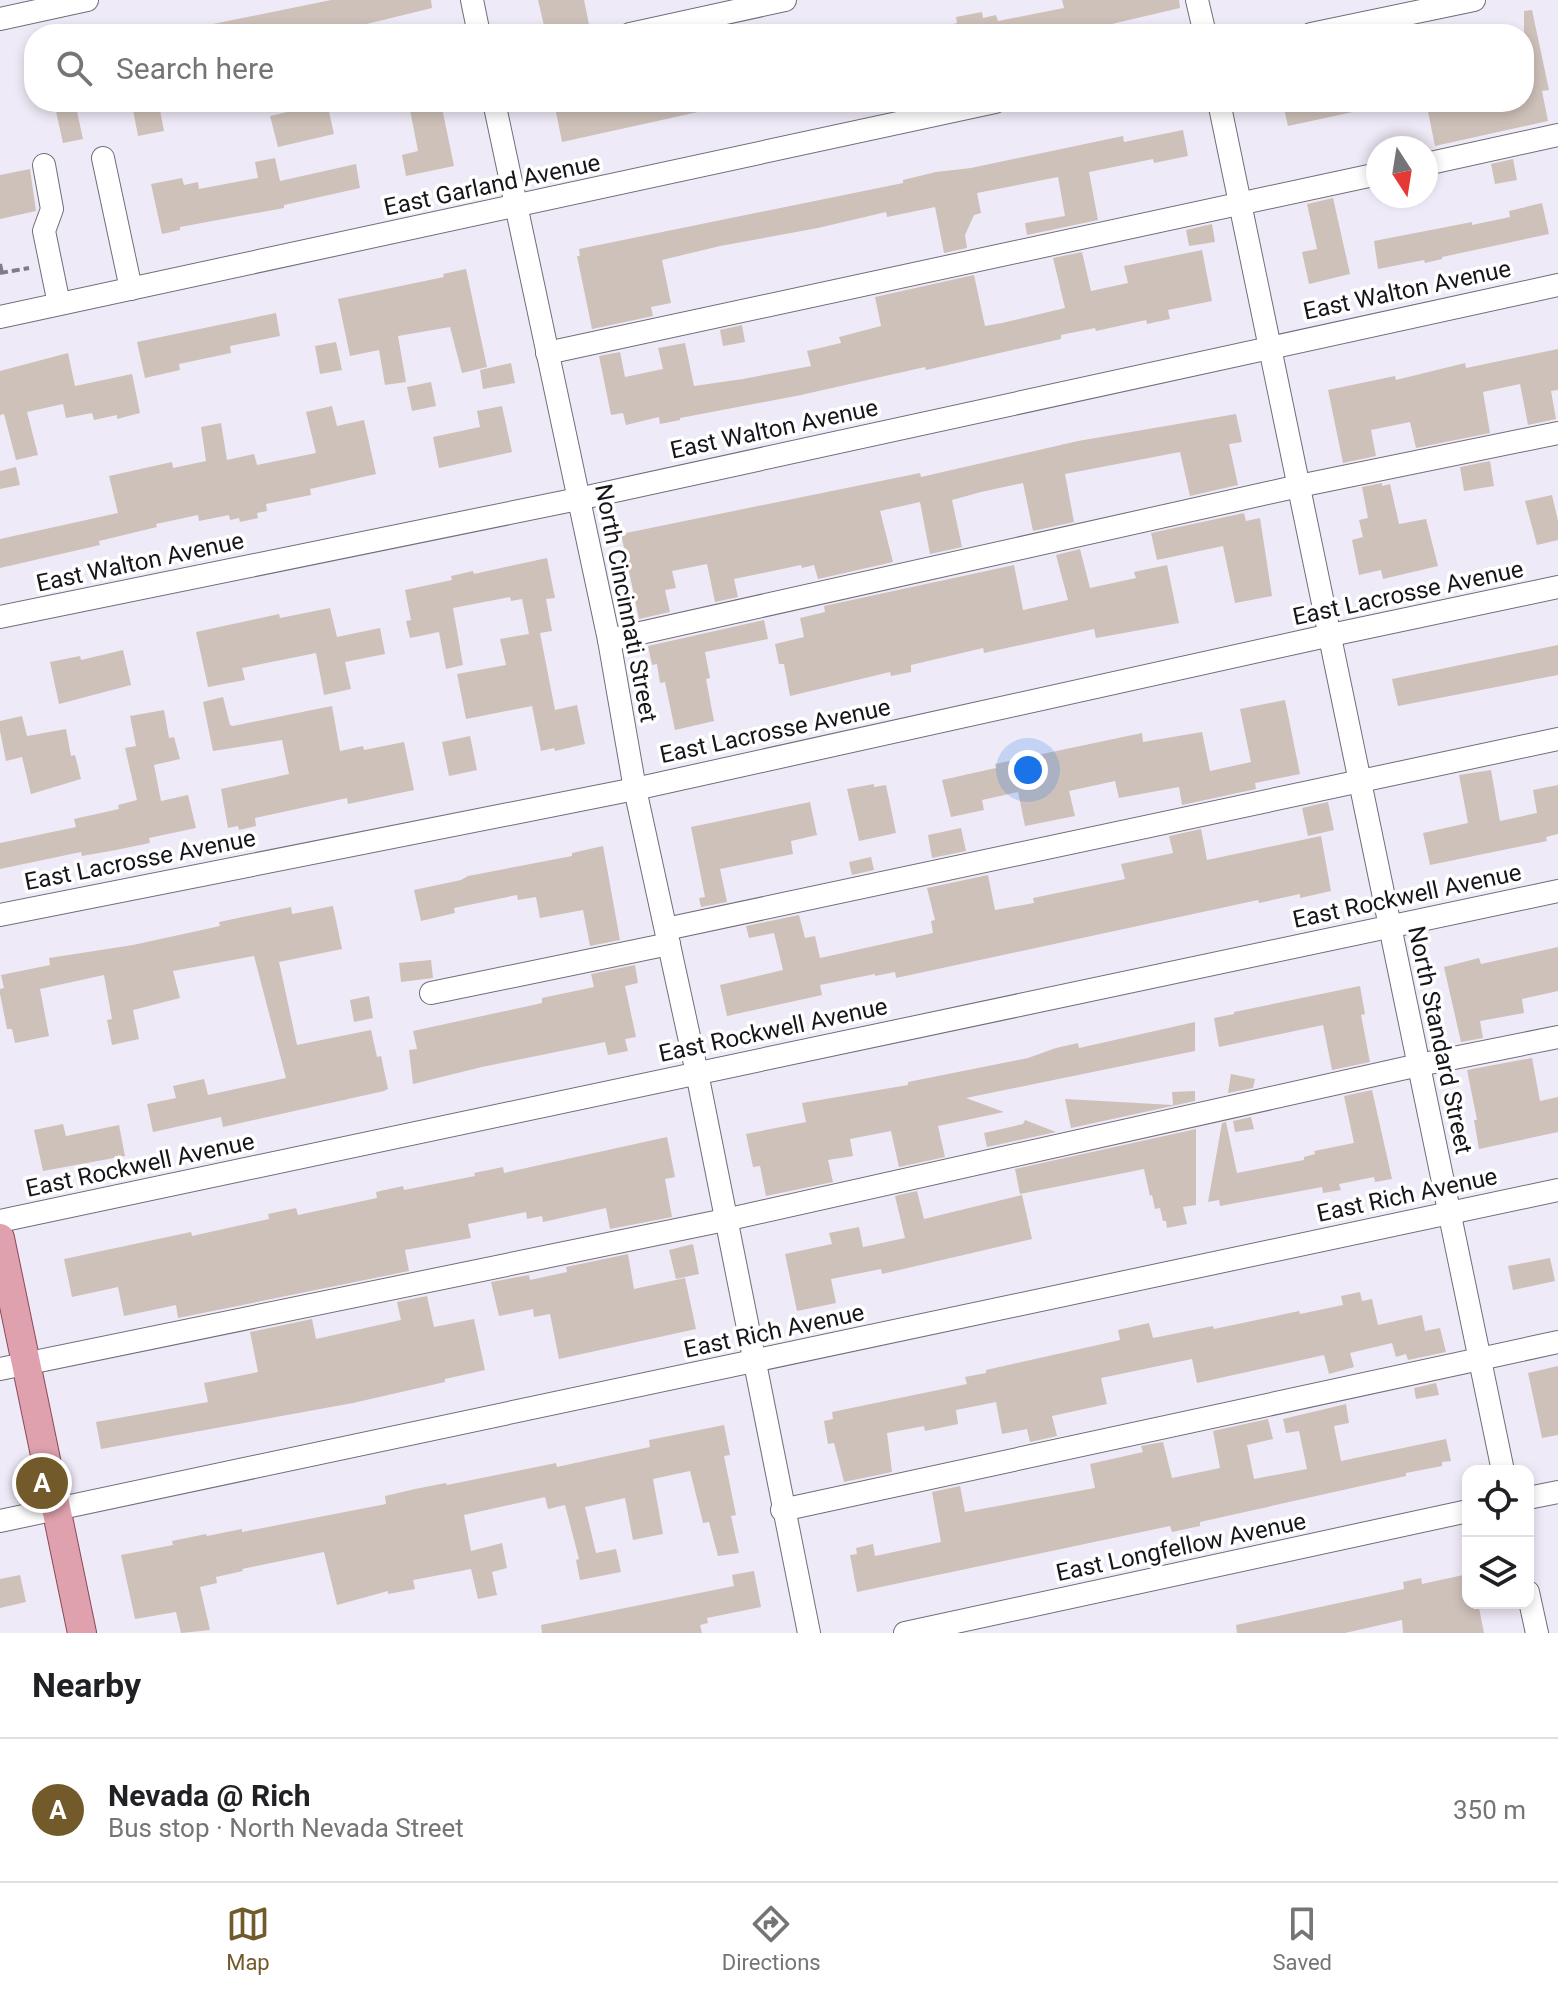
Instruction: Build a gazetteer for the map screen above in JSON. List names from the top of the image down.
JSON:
{
  "streets": {
    "street": [
      "East Garland Avenue",
      "East Walton Avenue",
      "East Lacrosse Avenue",
      "North Cincinnati Street",
      "East Rockwell Avenue",
      "North Standard Street",
      "East Rich Avenue",
      "East Longfellow Avenue"
    ]
  },
  "crossings": [
    ["East Garland Avenue", "North Cincinnati Street"],
    ["East Walton Avenue", "North Cincinnati Street"],
    ["East Walton Avenue", "North Standard Street"],
    ["East Lacrosse Avenue", "North Cincinnati Street"],
    ["East Lacrosse Avenue", "North Standard Street"],
    ["North Cincinnati Street", "East Rockwell Avenue"],
    ["North Cincinnati Street", "East Rich Avenue"],
    ["East Rockwell Avenue", "North Standard Street"],
    ["North Standard Street", "East Rich Avenue"]
  ],
  "north": "bottom",
  "page": {
    "search": "Search here",
    "pins": "A",
    "heading": "Nearby",
    "list": [
      {
        "mark": "A",
        "name": "Nevada @ Rich",
        "note": "Bus stop · North Nevada Street",
        "value": "350 m"
      }
    ],
    "nav": ["Map", "Directions", "Saved"]
  }
}
